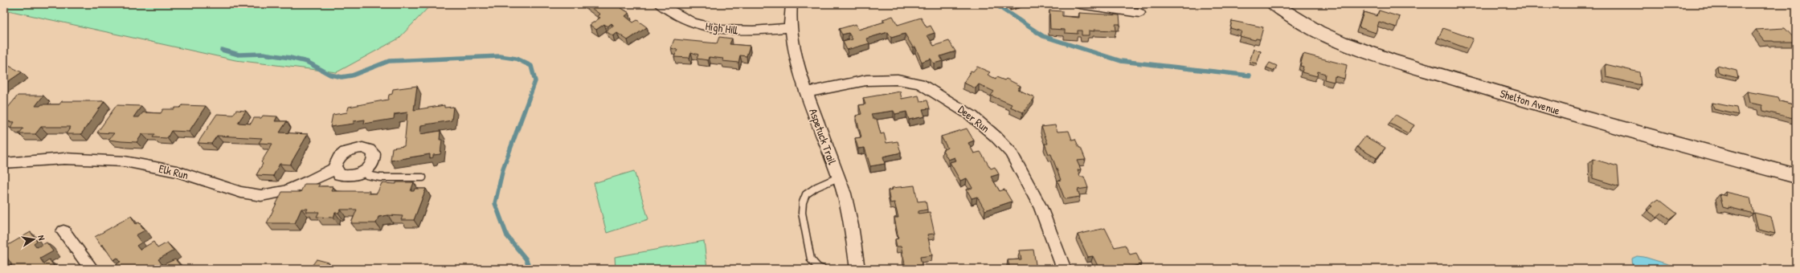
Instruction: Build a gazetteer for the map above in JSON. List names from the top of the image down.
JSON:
{
  "streets": {
    "main road": ["Shelton Avenue"],
    "street": [
      "High Hill",
      "Deer Run",
      "Aspetuck Trail",
      "Elk Run"
    ]
  },
  "crossings": [
    ["High Hill", "Aspetuck Trail"],
    ["Deer Run", "Aspetuck Trail"]
  ],
  "north": "right"
}
